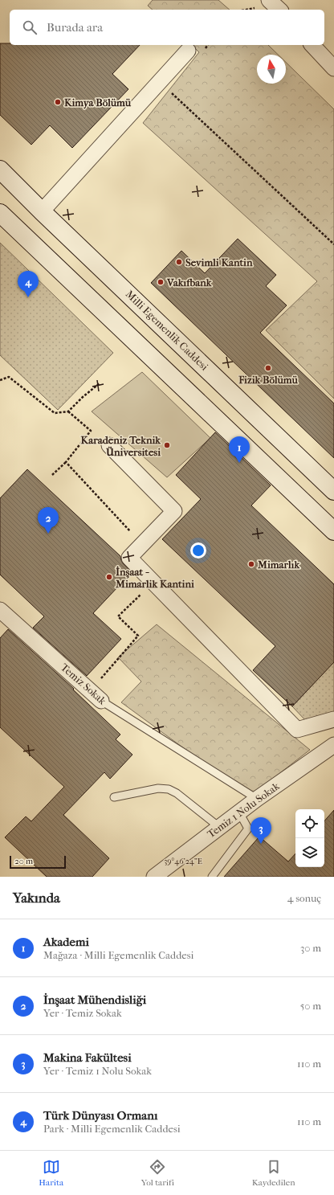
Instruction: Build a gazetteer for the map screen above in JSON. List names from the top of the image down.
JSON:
{
  "streets": {
    "street": ["Milli Egemenlik Caddesi", "Temiz Sokak", "Temiz 1 Nolu Sokak"]
  },
  "crossings": [
    ["Temiz Sokak", "Temiz 1 Nolu Sokak"]
  ],
  "places": [
    "Kimya Bölümü",
    "Sevimli Kantin",
    "Vakıfbank",
    "Fizik Bölümü",
    "Karadeniz Teknik Üniversitesi",
    "Mimarlık",
    "İnşaat - Mimarlik Kantini"
  ],
  "scale_bar": "20 m",
  "north": "top",
  "page": {
    "search": "Burada ara",
    "pins": [
      "4",
      "1",
      "2",
      "3"
    ],
    "scale": "20 m",
    "heading": ["Yakında", "4 sonuç"],
    "list": [
      {
        "mark": "1",
        "name": "Akademi",
        "note": "Mağaza · Milli Egemenlik Caddesi",
        "value": "30 m"
      },
      {
        "mark": "2",
        "name": "İnşaat Mühendisliği",
        "note": "Yer · Temiz Sokak",
        "value": "50 m"
      },
      {
        "mark": "3",
        "name": "Makina Fakültesi",
        "note": "Yer · Temiz 1 Nolu Sokak",
        "value": "110 m"
      },
      {
        "mark": "4",
        "name": "Türk Dünyası Ormanı",
        "note": "Park · Milli Egemenlik Caddesi",
        "value": "110 m"
      }
    ],
    "nav": ["Harita", "Yol tarifi", "Kaydedilen"]
  },
  "coordinates": ["39°46'24\"E"]
}
